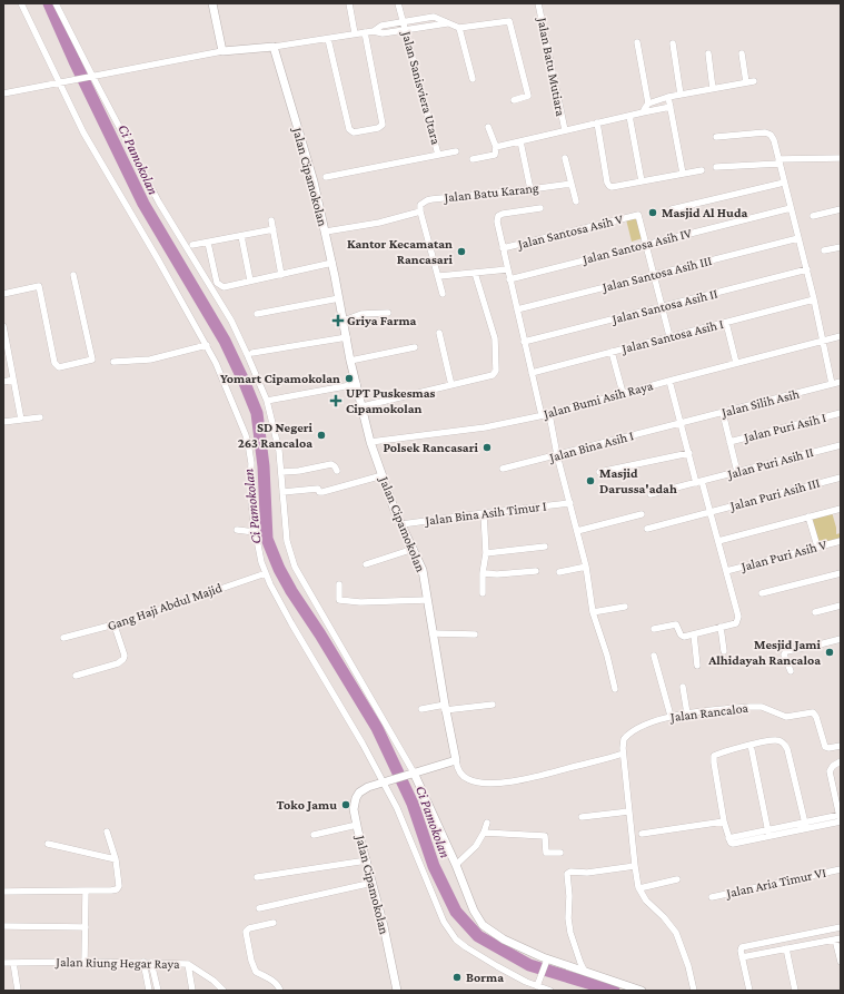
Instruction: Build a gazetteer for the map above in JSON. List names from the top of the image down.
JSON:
{
  "streets": {
    "street": [
      "Jalan Batu Mutiara",
      "Jalan Sanisviera Utara",
      "Jalan Cipamokolan",
      "Jalan Batu Karang",
      "Jalan Santosa Asih V",
      "Jalan Santosa Asih IV",
      "Jalan Santosa Asih III",
      "Jalan Santosa Asih II",
      "Jalan Santosa Asih I",
      "Jalan Bumi Asih Raya",
      "Jalan Silih Asih",
      "Jalan Puri Asih I",
      "Jalan Bina Asih I",
      "Jalan Puri Asih II",
      "Jalan Puri Asih III",
      "Jalan Bina Asih Timur I",
      "Jalan Puri Asih V",
      "Gang Haji Abdul Majid",
      "Jalan Rancaloa",
      "Jalan Aria Timur VI",
      "Jalan Riung Hegar Raya"
    ]
  },
  "crossings": [
    ["Jalan Cipamokolan", "Jalan Batu Karang"],
    ["Jalan Cipamokolan", "Jalan Bumi Asih Raya"],
    ["Jalan Cipamokolan", "Jalan Bina Asih Timur I"],
    ["Jalan Santosa Asih V", "Jalan Santosa Asih IV"],
    ["Jalan Silih Asih", "Jalan Bina Asih I"]
  ],
  "water": ["Ci Pamokolan"],
  "places": {
    "other": [
      "Masjid Al Huda",
      "Kantor Kecamatan Rancasari",
      "Yomart Cipamokolan",
      "SD Negeri 263 Rancaloa",
      "Polsek Rancasari",
      "Masjid Darussa'adah",
      "Mesjid Jami Alhidayah Rancaloa",
      "Toko Jamu",
      "Borma"
    ],
    "health": ["Griya Farma", "UPT Puskesmas Cipamokolan"]
  }
}
